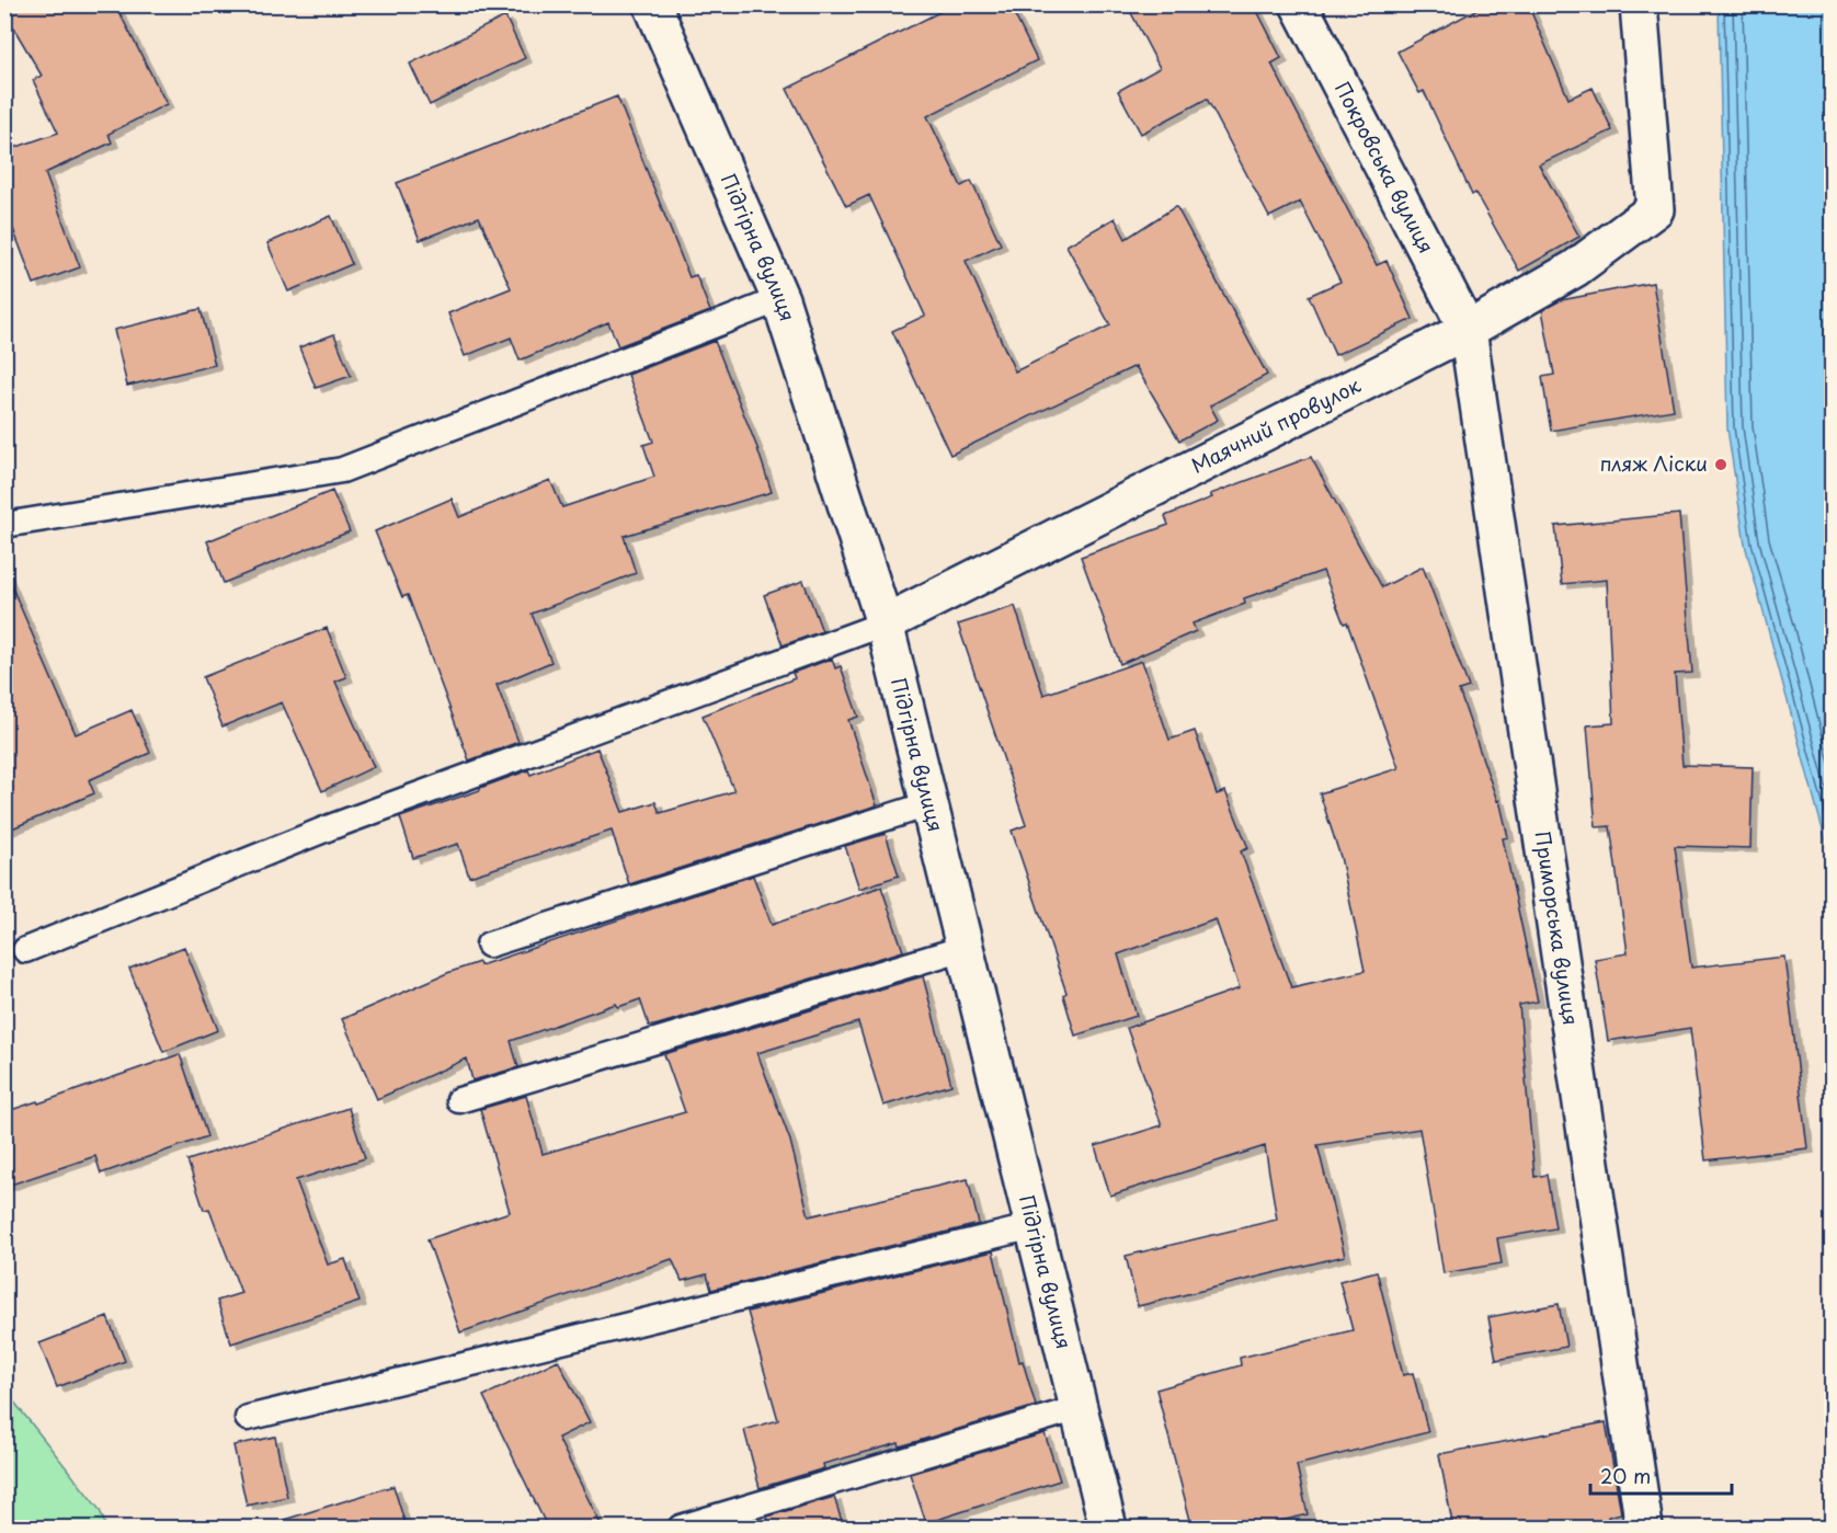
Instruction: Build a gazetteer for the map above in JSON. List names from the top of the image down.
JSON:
{
  "streets": {
    "street": [
      "Покровська вулиця",
      "Підгірна вулиця",
      "Маячний провулок",
      "Приморська вулиця"
    ]
  },
  "crossings": [
    ["Покровська вулиця", "Маячний провулок"],
    ["Покровська вулиця", "Приморська вулиця"],
    ["Підгірна вулиця", "Маячний провулок"],
    ["Маячний провулок", "Приморська вулиця"]
  ],
  "places": ["пляж Ліски"],
  "scale_bar": "20 m"
}
